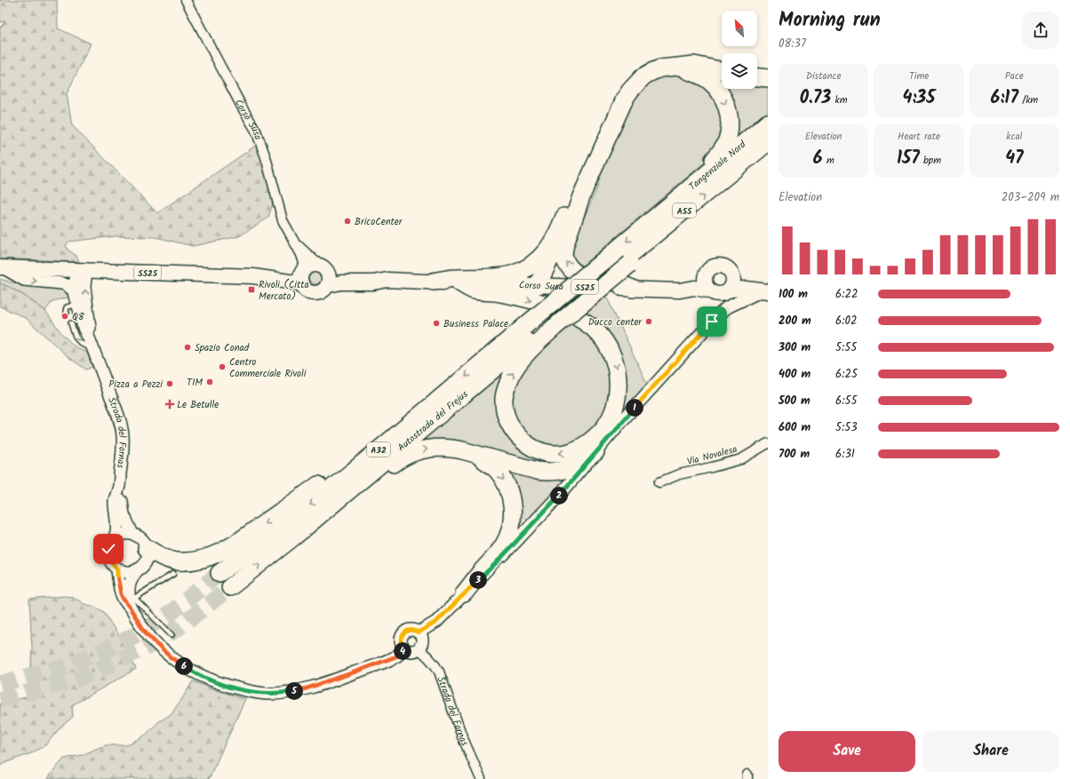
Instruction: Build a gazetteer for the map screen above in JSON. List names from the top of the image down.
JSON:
{
  "streets": {
    "highway": [
      "Tangenziale Nord",
      "A55",
      "Autostrada del Frejus",
      "A32"
    ],
    "main road": ["Corso Susa", "SS25"],
    "street": ["Strada del Fornas", "Via Novalesa"]
  },
  "crossings": [
    ["Corso Susa", "SS25"],
    ["Tangenziale Nord", "Autostrada del Frejus"],
    ["SS25", "Strada del Fornas"]
  ],
  "places": {
    "other": [
      "BricoCenter",
      "Q8",
      "Ducco center",
      "Business Palace",
      "Spazio Conad",
      "Centro Commerciale Rivoli",
      "TIM",
      "Pizza a Pezzi"
    ],
    "transit": ["Rivoli (Citta Mercato)"],
    "health": ["Le Betulle"]
  },
  "north": "top left",
  "page": {
    "heading": ["Morning run", "08:37"],
    "stats": [
      ["Distance", "0.73 km"],
      ["Time", "4:35"],
      ["Pace", "6:17 /km"],
      ["Elevation", "6 m"],
      ["Heart rate", "157 bpm"],
      ["kcal", "47"]
    ],
    "chart": ["Elevation", "203–209 m"],
    "list": [
      {
        "name": "100 m",
        "note": "6:22"
      },
      {
        "name": "200 m",
        "note": "6:02"
      },
      {
        "name": "300 m",
        "note": "5:55"
      },
      {
        "name": "400 m",
        "note": "6:25"
      },
      {
        "name": "500 m",
        "note": "6:55"
      },
      {
        "name": "600 m",
        "note": "5:53"
      },
      {
        "name": "700 m",
        "note": "6:31"
      }
    ],
    "pins": [
      "1",
      "2",
      "3",
      "4",
      "6",
      "5"
    ],
    "buttons": ["Save", "Share"]
  }
}
